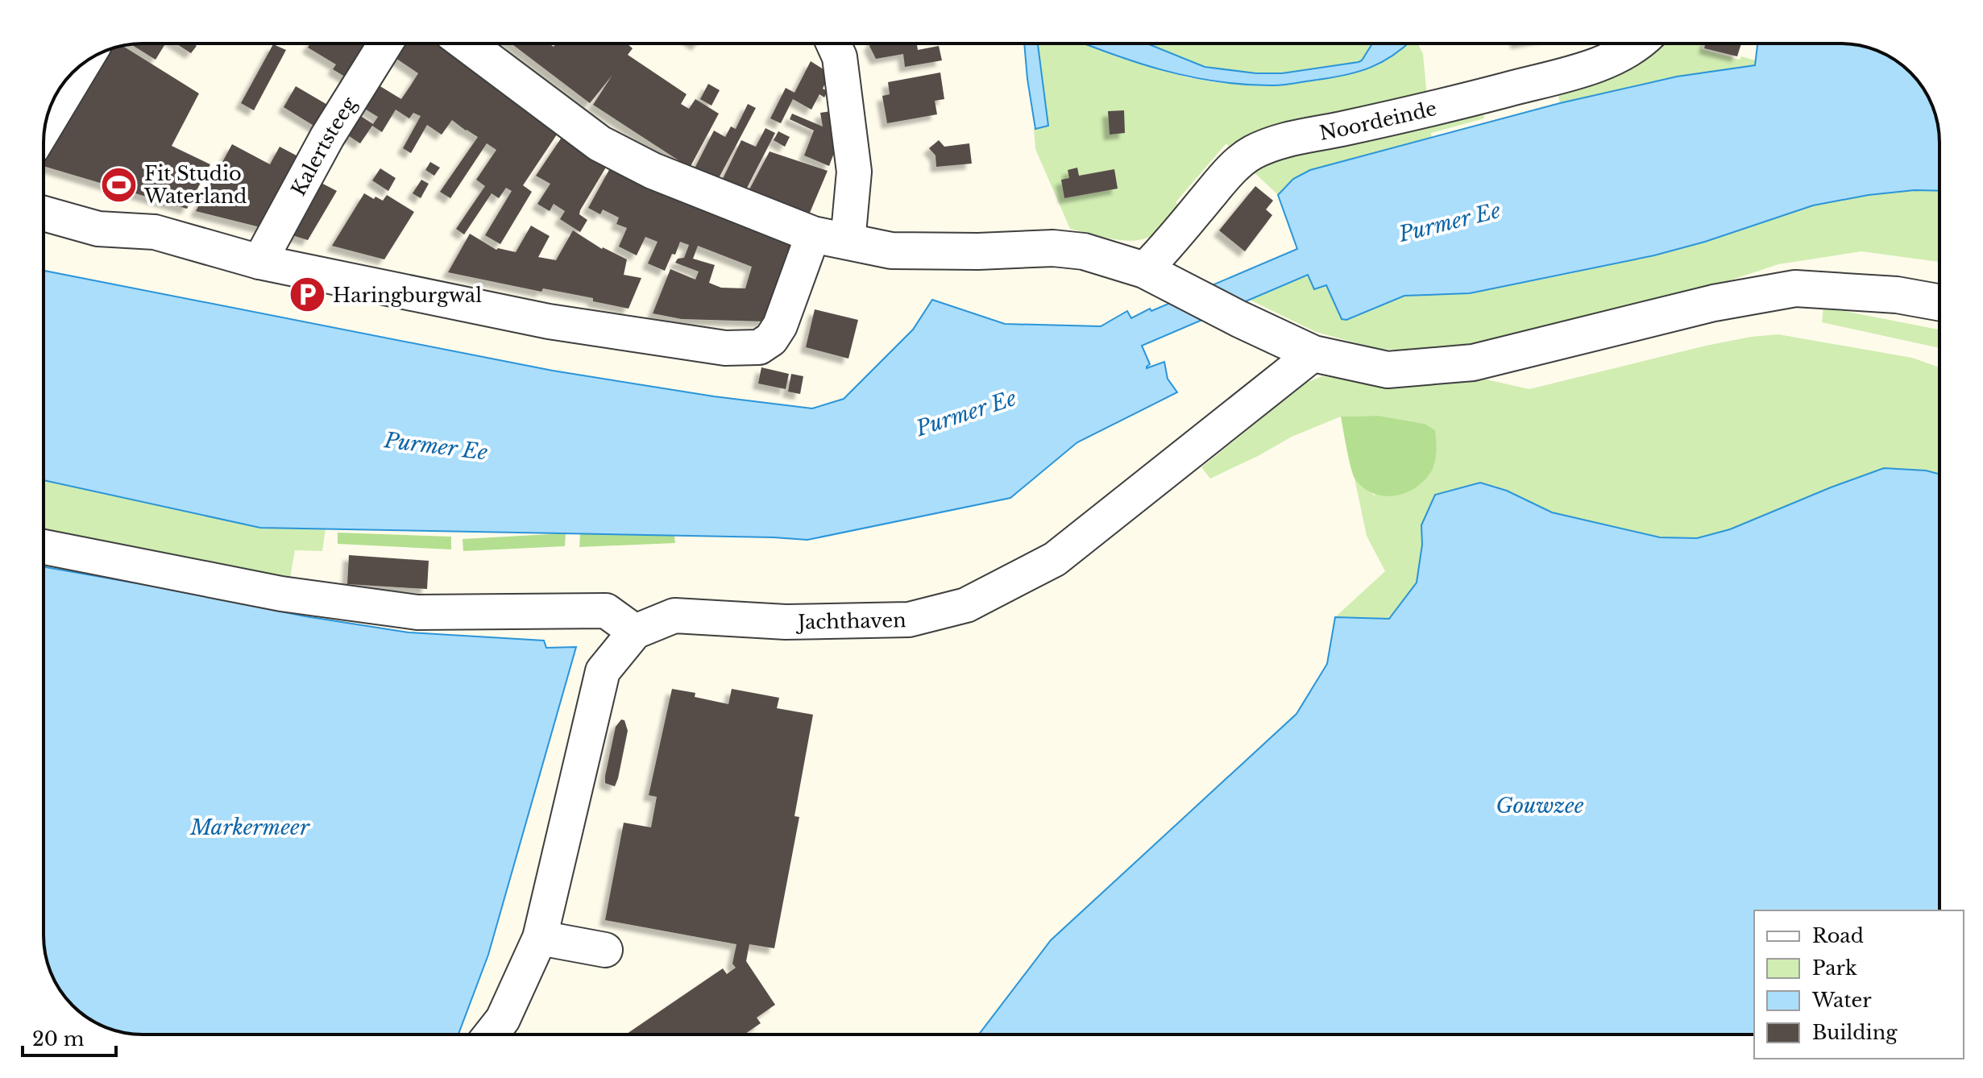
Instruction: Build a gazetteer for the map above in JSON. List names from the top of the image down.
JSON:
{
  "streets": {
    "street": ["Noordeinde", "Kalertsteeg", "Jachthaven"]
  },
  "water": ["Purmer Ee", "Gouwzee", "Markermeer"],
  "places": {
    "sports": ["Fit Studio Waterland"],
    "parking": ["Haringburgwal"]
  },
  "legend": [
    "Road",
    "Park",
    "Water",
    "Building"
  ],
  "scale_bar": "20 m"
}
